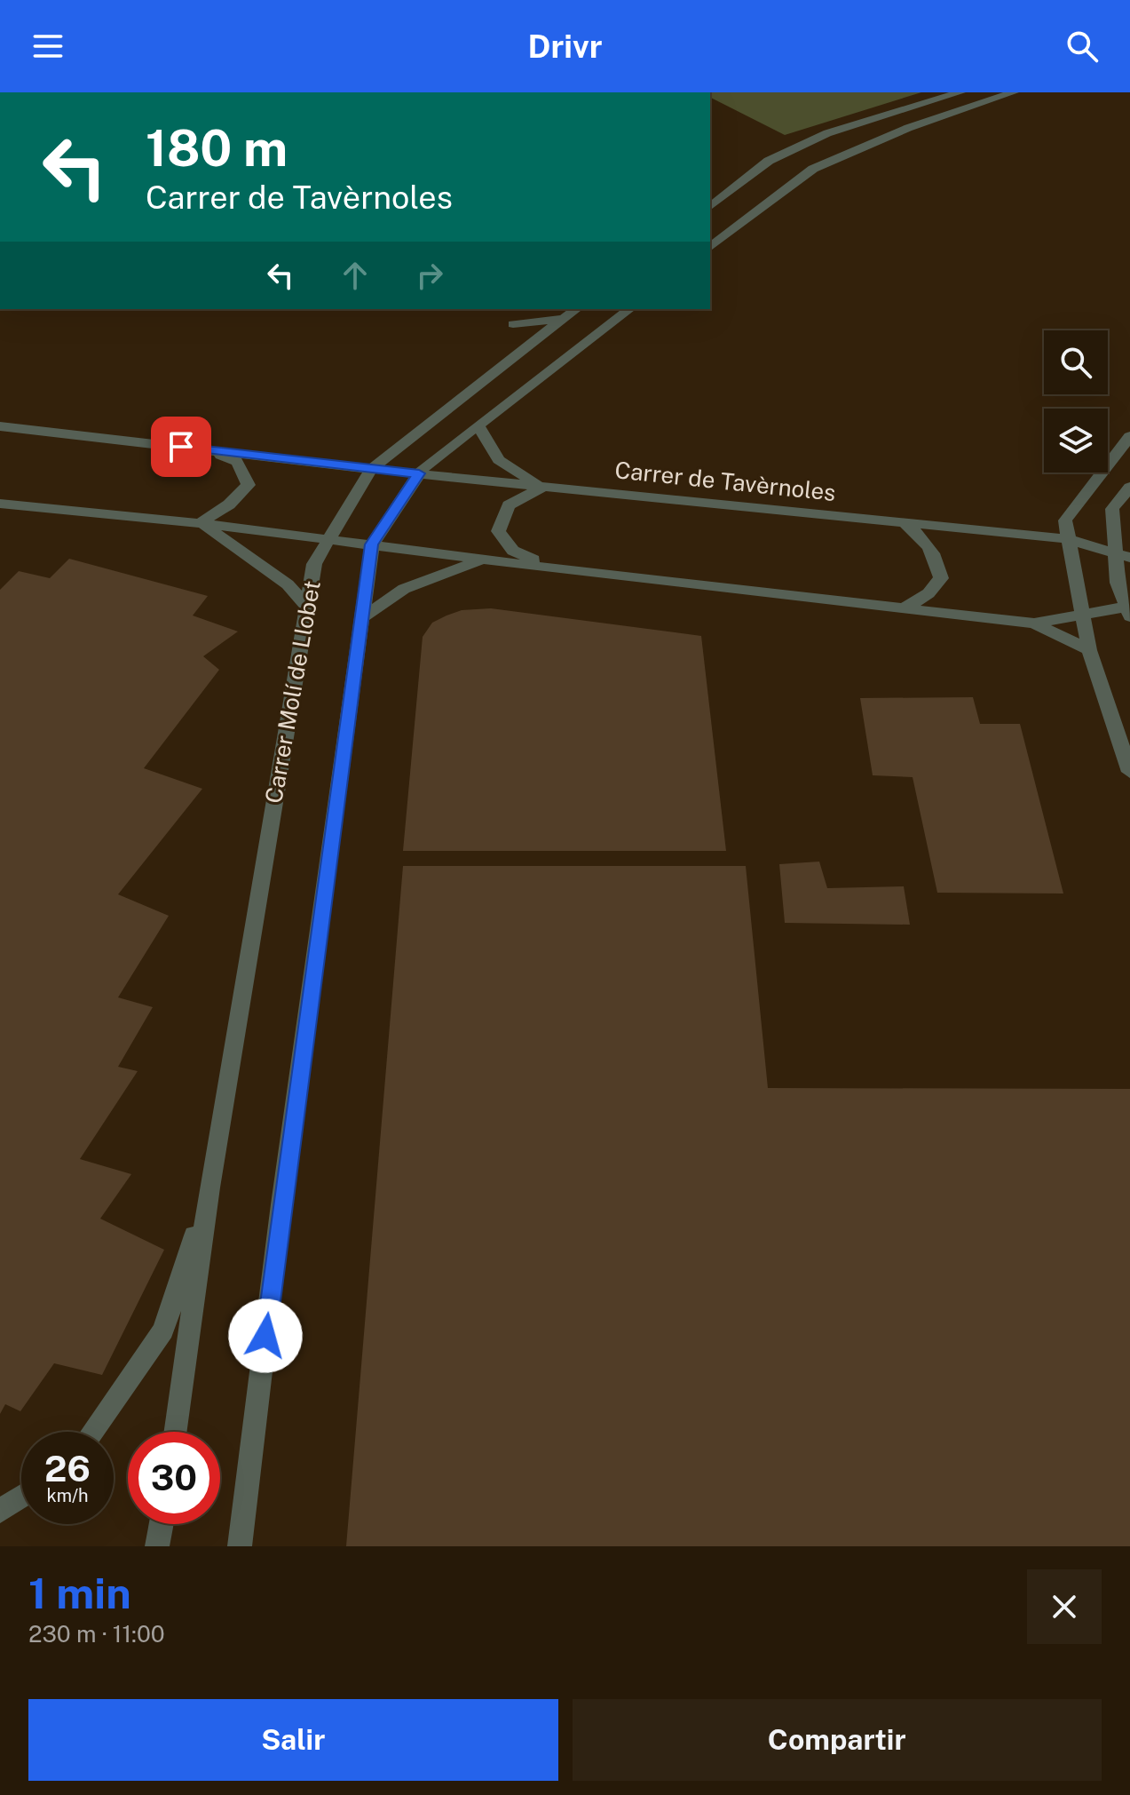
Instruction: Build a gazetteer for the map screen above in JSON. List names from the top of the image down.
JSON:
{
  "streets": {
    "street": ["Carrer de Tavèrnoles", "Carrer Molí de Llobet"]
  },
  "crossings": [
    ["Carrer de Tavèrnoles", "Carrer Molí de Llobet"]
  ],
  "page": {
    "header": "Drivr",
    "turn": ["180 m", "Carrer de Tavèrnoles"],
    "speed": "26 km/h",
    "limit": "30",
    "heading": ["1 min", "230 m · 11:00"],
    "buttons": ["Salir", "Compartir"]
  }
}
